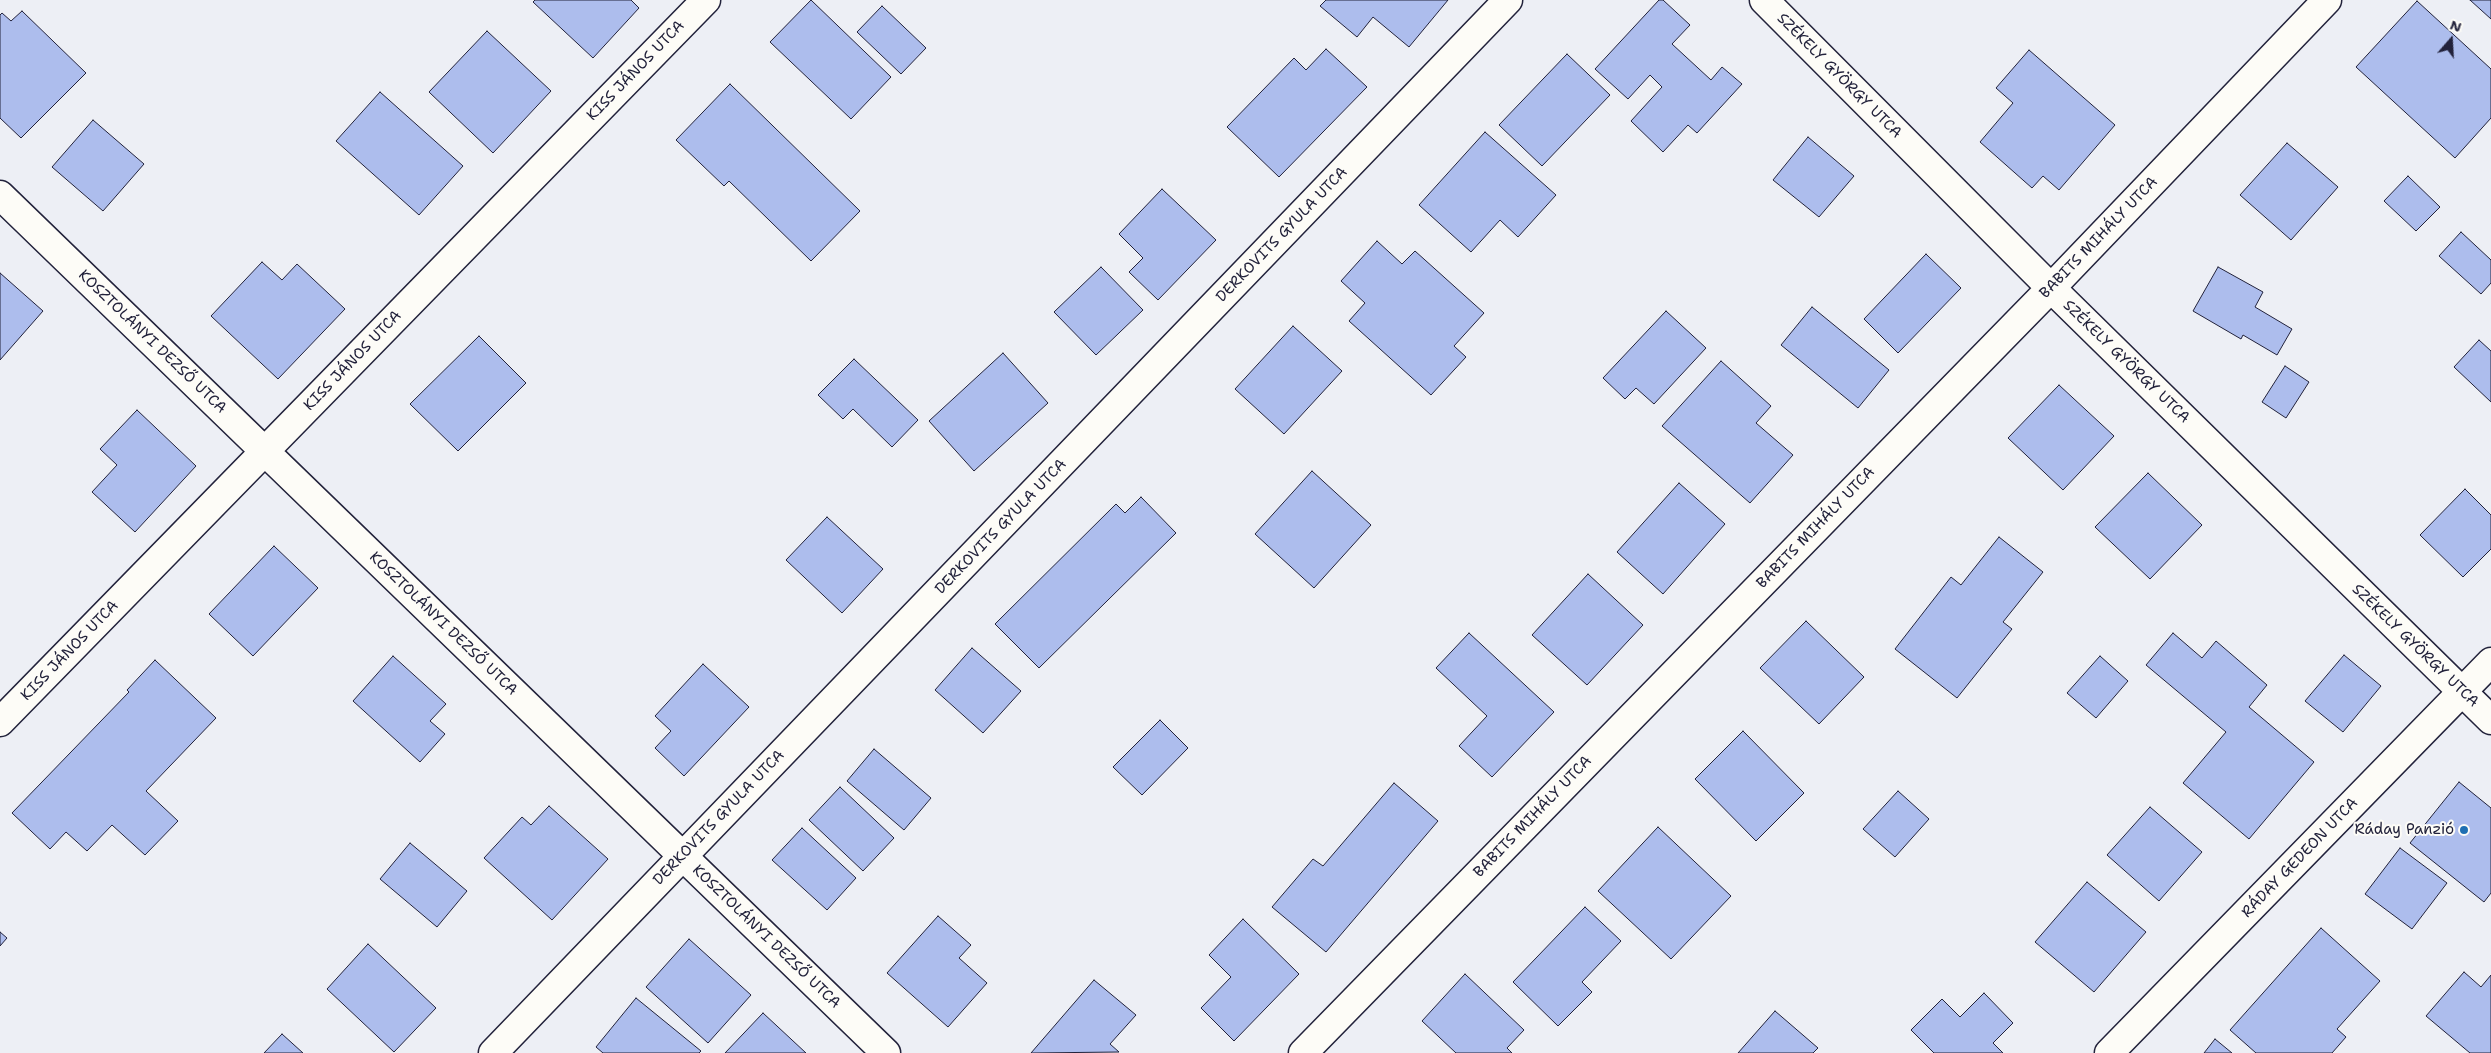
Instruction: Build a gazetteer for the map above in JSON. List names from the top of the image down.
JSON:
{
  "streets": {
    "street": [
      "KISS JÁNOS UTCA",
      "SZÉKELY GYÖRGY UTCA",
      "DERKOVITS GYULA UTCA",
      "BABITS MIHÁLY UTCA",
      "KOSZTOLÁNYI DEZSŐ UTCA",
      "RÁDAY GEDEON UTCA"
    ]
  },
  "crossings": [
    ["KISS JÁNOS UTCA", "KOSZTOLÁNYI DEZSŐ UTCA"],
    ["SZÉKELY GYÖRGY UTCA", "BABITS MIHÁLY UTCA"],
    ["SZÉKELY GYÖRGY UTCA", "RÁDAY GEDEON UTCA"],
    ["DERKOVITS GYULA UTCA", "KOSZTOLÁNYI DEZSŐ UTCA"]
  ],
  "places": ["Ráday Panzió"],
  "north": "top"
}
